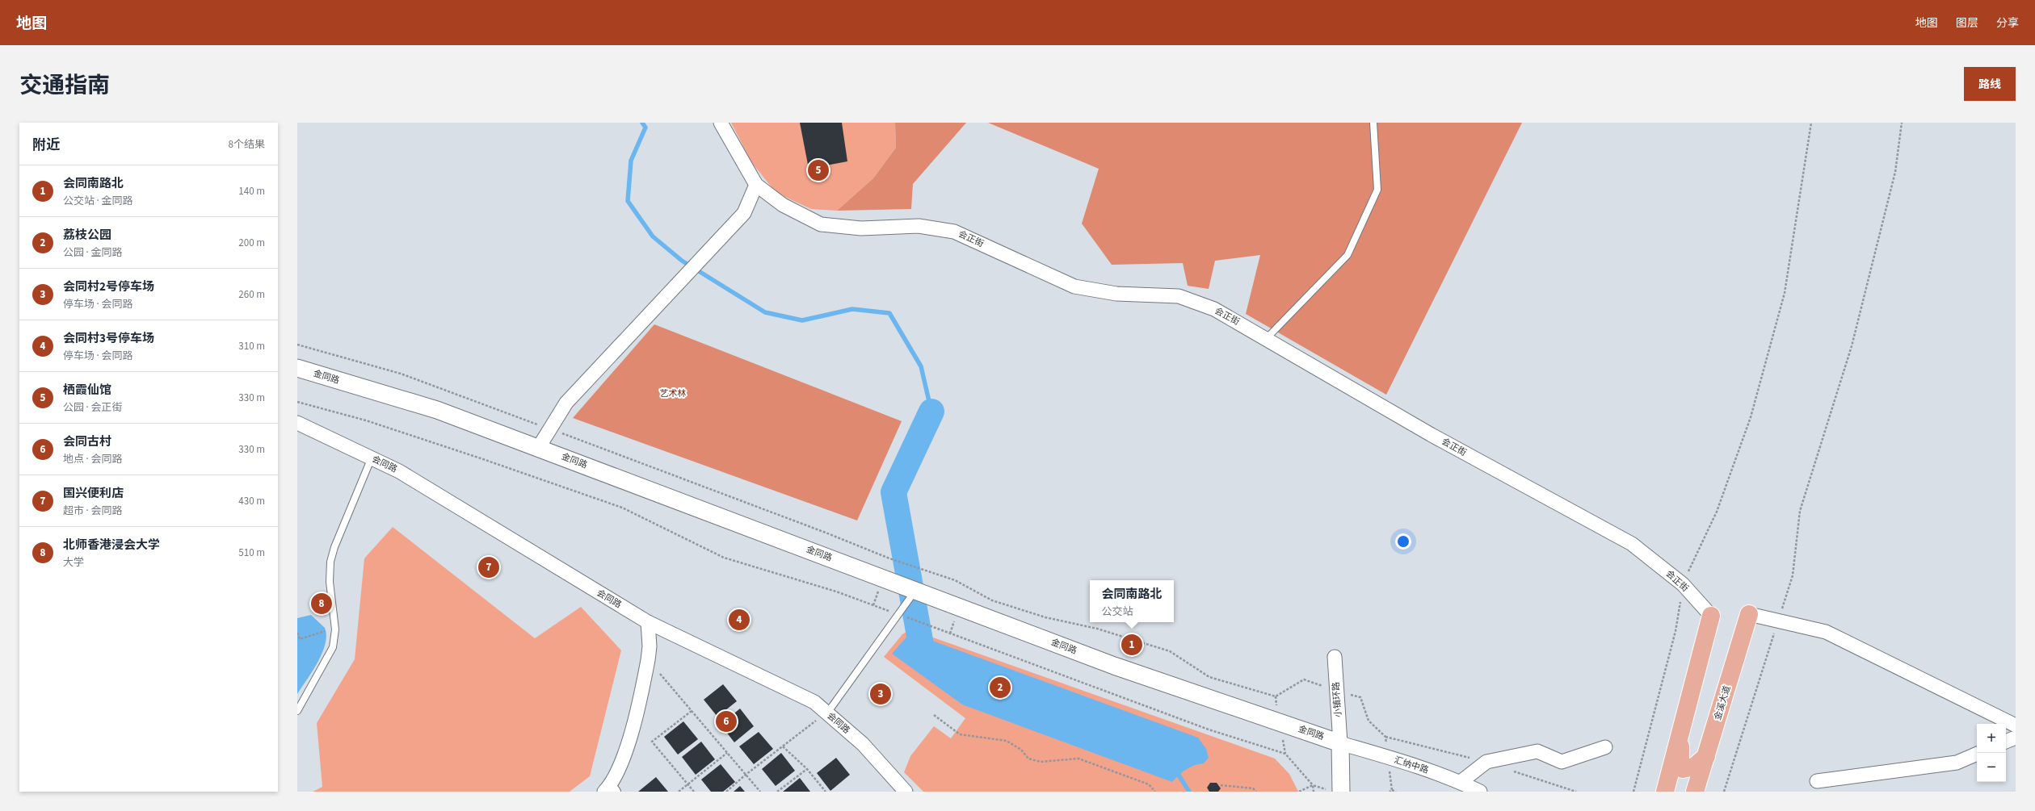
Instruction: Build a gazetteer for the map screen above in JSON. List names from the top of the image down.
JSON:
{
  "streets": {
    "main road": ["金溪大道"],
    "street": [
      "会正街",
      "金同路",
      "会同路",
      "小镇环路",
      "汇纳中路"
    ]
  },
  "crossings": [
    ["金同路", "小镇环路"],
    ["金同路", "汇纳中路"],
    ["小镇环路", "汇纳中路"]
  ],
  "parks": ["艺术林"],
  "page": {
    "header": "地图",
    "nav": ["地图", "图层", "分享"],
    "title": "交通指南",
    "buttons": "路线",
    "heading": ["附近", "8个结果"],
    "pins": [
      "5",
      "7",
      "8",
      "4",
      "1",
      "2",
      "3",
      "6"
    ],
    "list": [
      {
        "mark": "1",
        "name": "会同南路北",
        "note": "公交站 · 金同路",
        "value": "140 m"
      },
      {
        "mark": "2",
        "name": "荔枝公园",
        "note": "公园 · 金同路",
        "value": "200 m"
      },
      {
        "mark": "3",
        "name": "会同村2号停车场",
        "note": "停车场 · 会同路",
        "value": "260 m"
      },
      {
        "mark": "4",
        "name": "会同村3号停车场",
        "note": "停车场 · 会同路",
        "value": "310 m"
      },
      {
        "mark": "5",
        "name": "栖霞仙馆",
        "note": "公园 · 会正街",
        "value": "330 m"
      },
      {
        "mark": "6",
        "name": "会同古村",
        "note": "地点 · 会同路",
        "value": "330 m"
      },
      {
        "mark": "7",
        "name": "国兴便利店",
        "note": "超市 · 会同路",
        "value": "430 m"
      },
      {
        "mark": "8",
        "name": "北师香港浸会大学",
        "note": "大学",
        "value": "510 m"
      }
    ],
    "popup": ["会同南路北", "公交站"],
    "map_buttons": ["+", "−"]
  }
}
